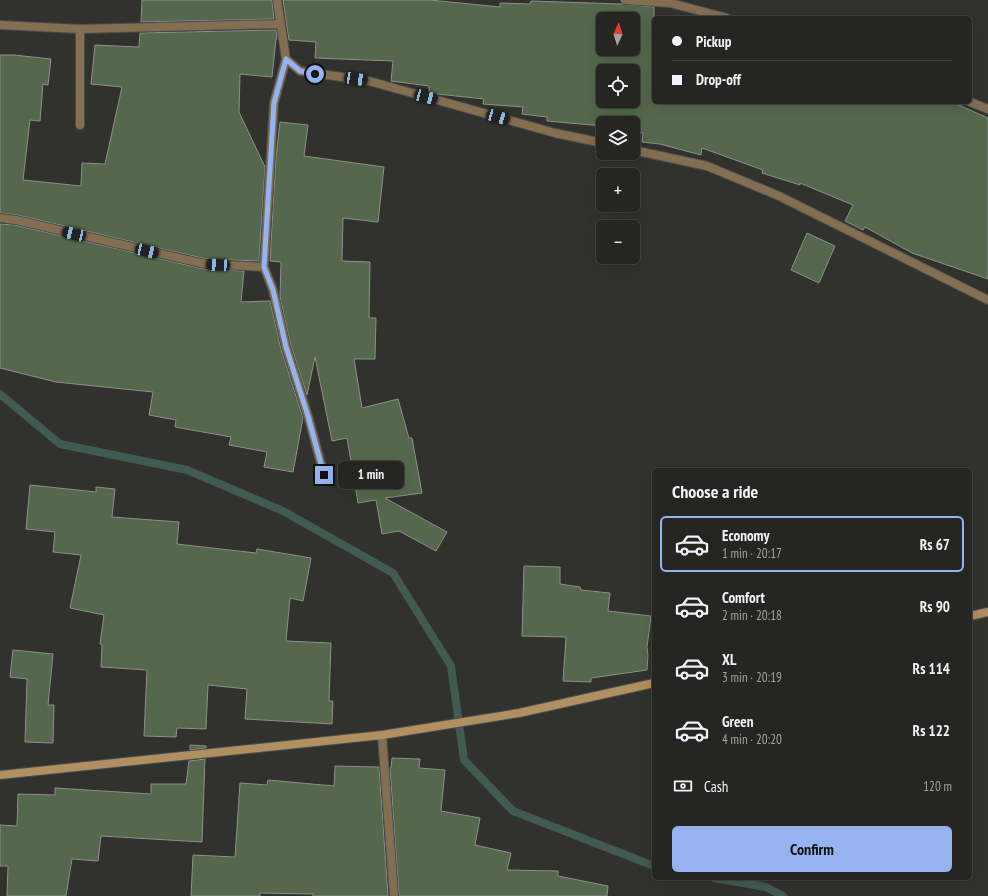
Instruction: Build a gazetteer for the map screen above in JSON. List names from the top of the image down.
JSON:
{
  "north": "top",
  "page": {
    "map_buttons": ["+", "−"],
    "banner": ["Pickup", "Drop-off"],
    "bubble": "1 min",
    "heading": "Choose a ride",
    "list": [
      {
        "name": "Economy",
        "note": "1 min · 20:17",
        "value": "Rs 67"
      },
      {
        "name": "Comfort",
        "note": "2 min · 20:18",
        "value": "Rs 90"
      },
      {
        "name": "XL",
        "note": "3 min · 20:19",
        "value": "Rs 114"
      },
      {
        "name": "Green",
        "note": "4 min · 20:20",
        "value": "Rs 122"
      }
    ],
    "pay": ["Cash", "120 m"],
    "buttons": "Confirm"
  }
}
